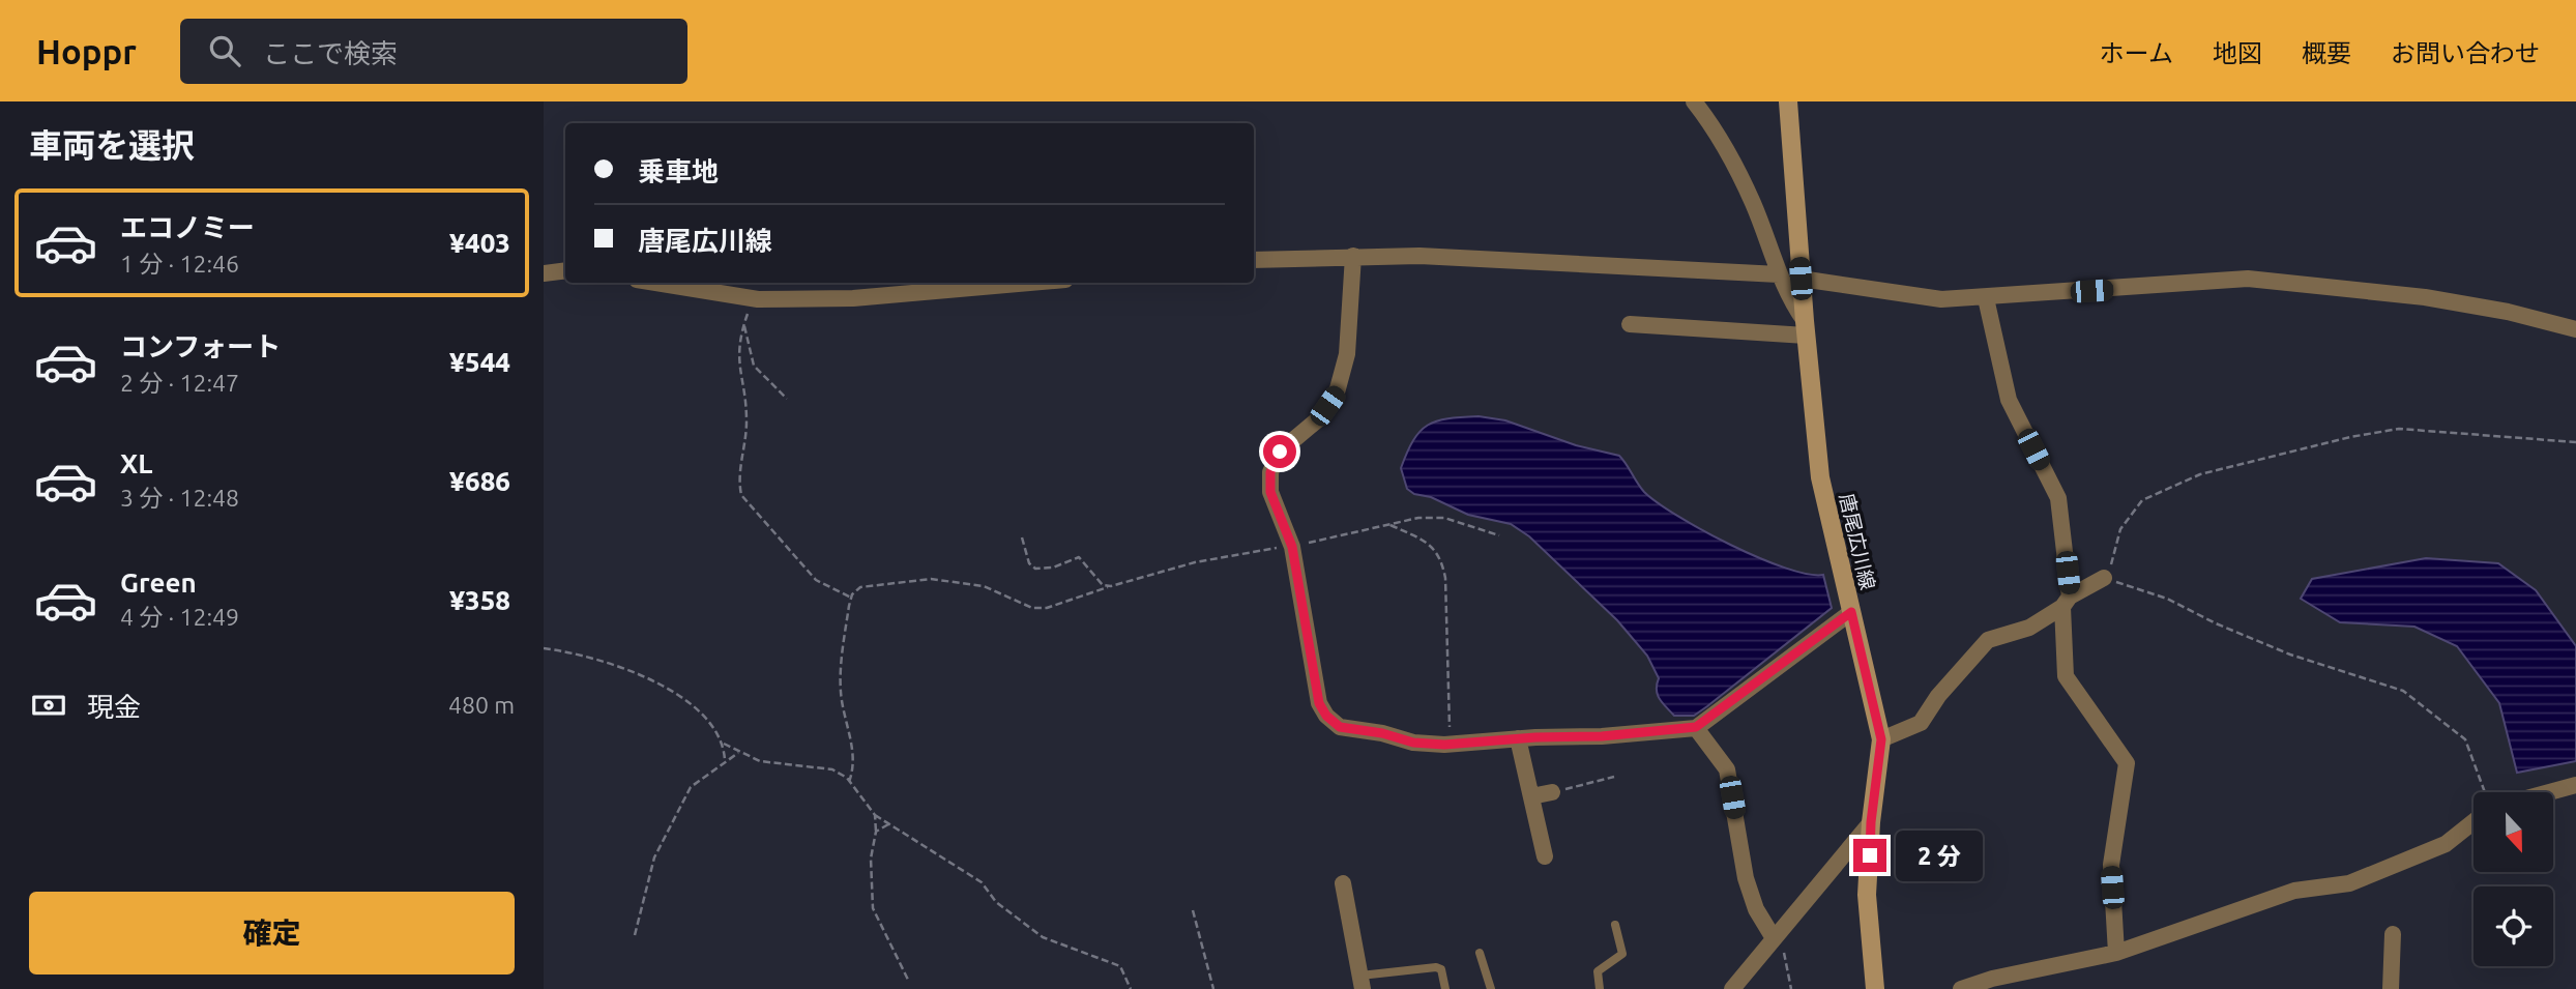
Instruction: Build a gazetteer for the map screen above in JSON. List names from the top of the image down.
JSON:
{
  "streets": {
    "main road": ["唐尾広川線"]
  },
  "north": "bottom",
  "page": {
    "header": "Hoppr",
    "search": "ここで検索",
    "nav": [
      "ホーム",
      "地図",
      "概要",
      "お問い合わせ"
    ],
    "heading": "車両を選択",
    "banner": ["乗車地", "唐尾広川線"],
    "list": [
      {
        "name": "エコノミー",
        "note": "1 分 · 12:46",
        "value": "¥403"
      },
      {
        "name": "コンフォート",
        "note": "2 分 · 12:47",
        "value": "¥544"
      },
      {
        "name": "XL",
        "note": "3 分 · 12:48",
        "value": "¥686"
      },
      {
        "name": "Green",
        "note": "4 分 · 12:49",
        "value": "¥358"
      }
    ],
    "pay": ["現金", "480 m"],
    "bubble": "2 分",
    "buttons": "確定"
  }
}
